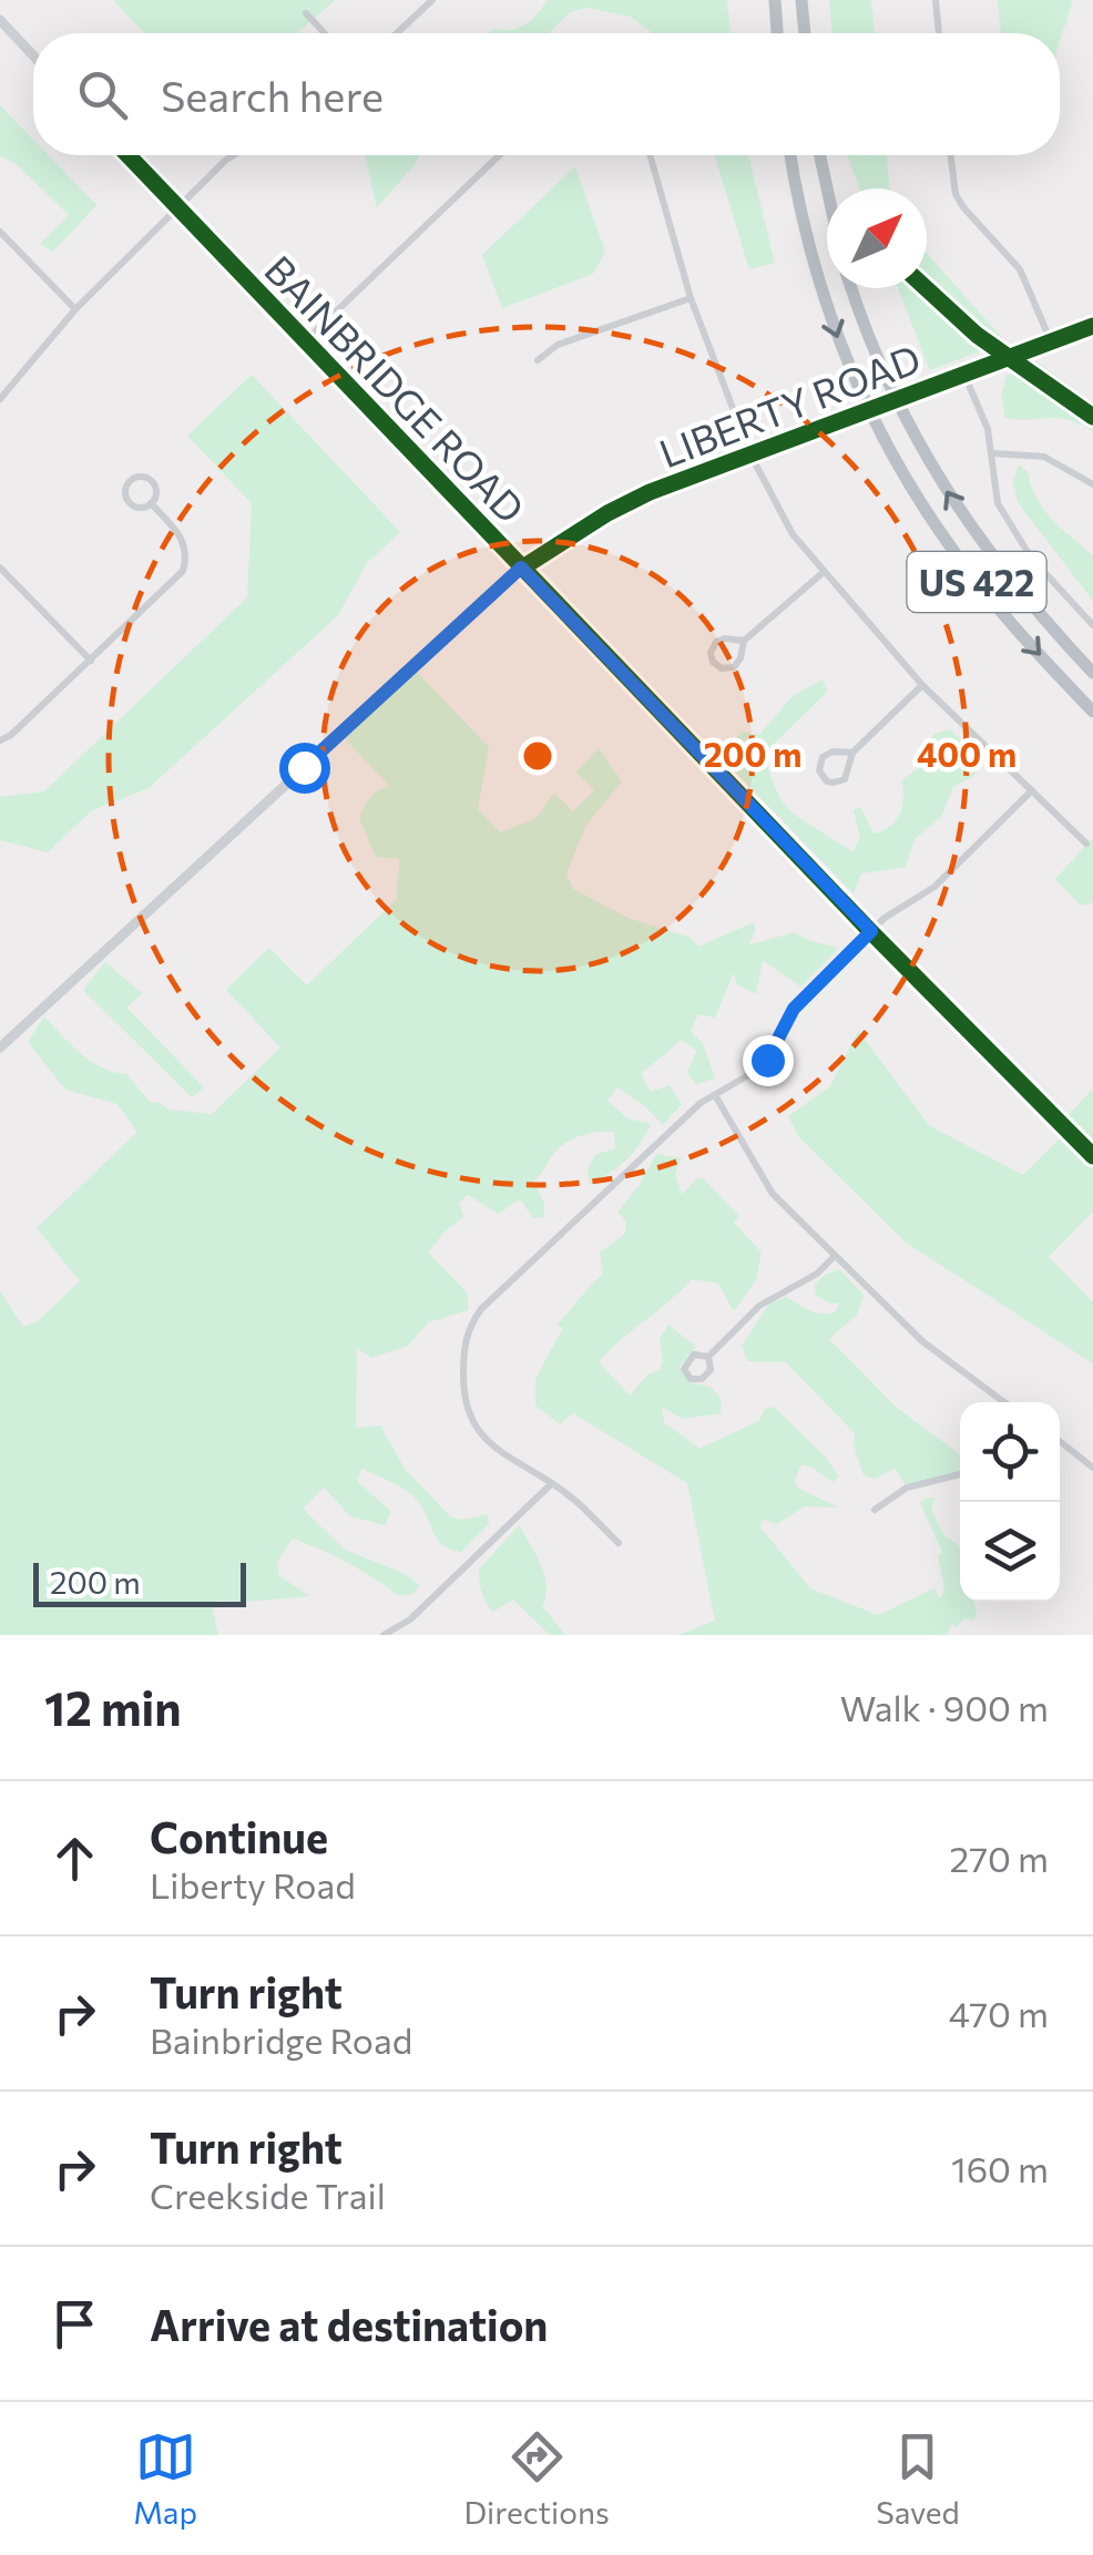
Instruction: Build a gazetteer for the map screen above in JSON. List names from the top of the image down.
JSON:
{
  "streets": {
    "highway": ["US 422"],
    "street": ["BAINBRIDGE ROAD", "LIBERTY ROAD"]
  },
  "crossings": [
    ["BAINBRIDGE ROAD", "LIBERTY ROAD"]
  ],
  "scale_bar": "200 m",
  "north": "top right",
  "page": {
    "search": "Search here",
    "scale": "200 m",
    "heading": ["12 min", "Walk · 900 m"],
    "list": [
      ["Continue", "Liberty Road", "270 m"],
      ["Turn right", "Bainbridge Road", "470 m"],
      ["Turn right", "Creekside Trail", "160 m"],
      "Arrive at destination"
    ],
    "nav": ["Map", "Directions", "Saved"]
  },
  "rings": ["200 m", "400 m"]
}
